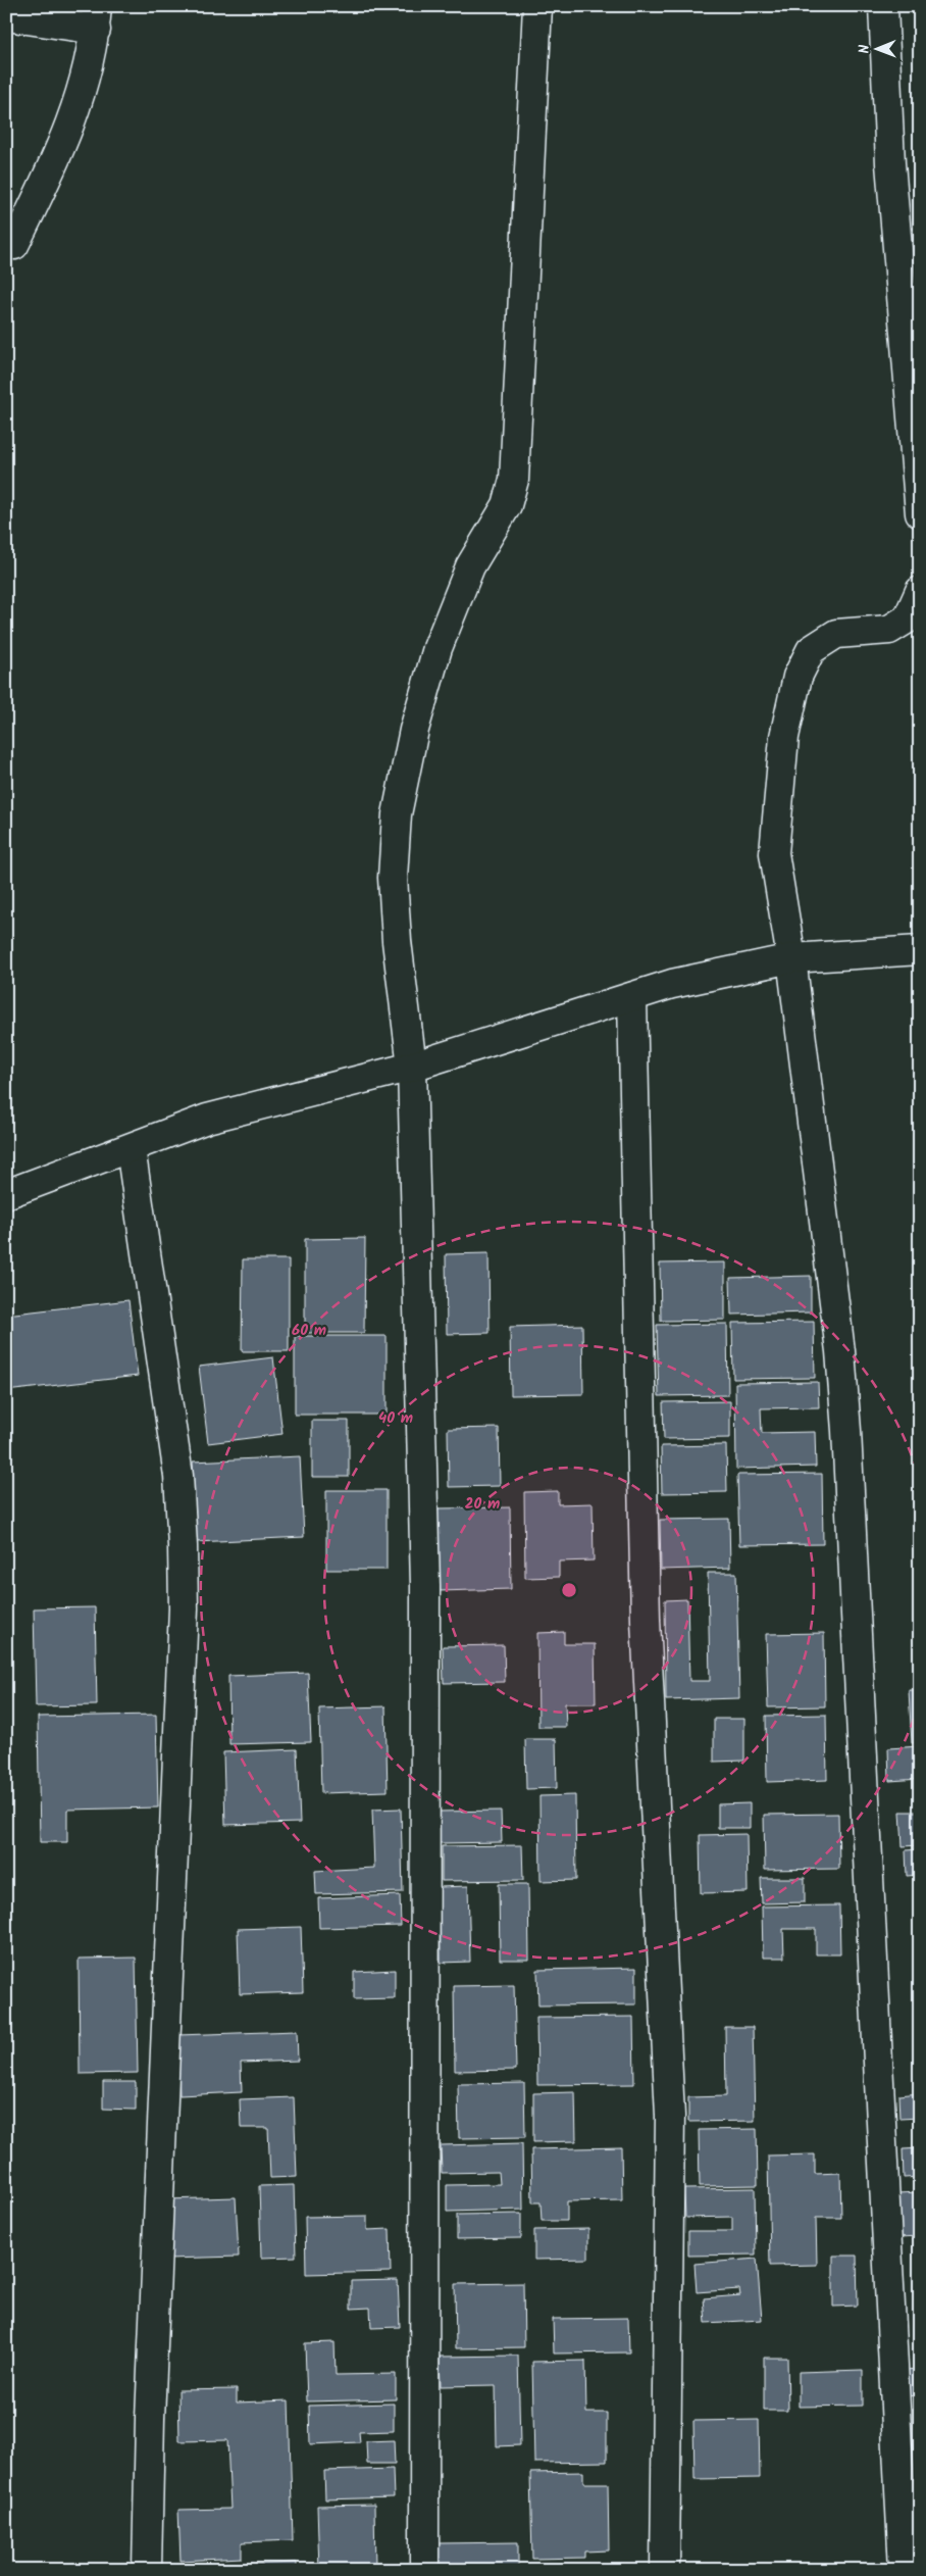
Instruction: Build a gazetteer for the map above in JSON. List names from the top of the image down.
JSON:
{
  "north": "left",
  "rings": ["60 m", "40 m", "20 m"]
}
